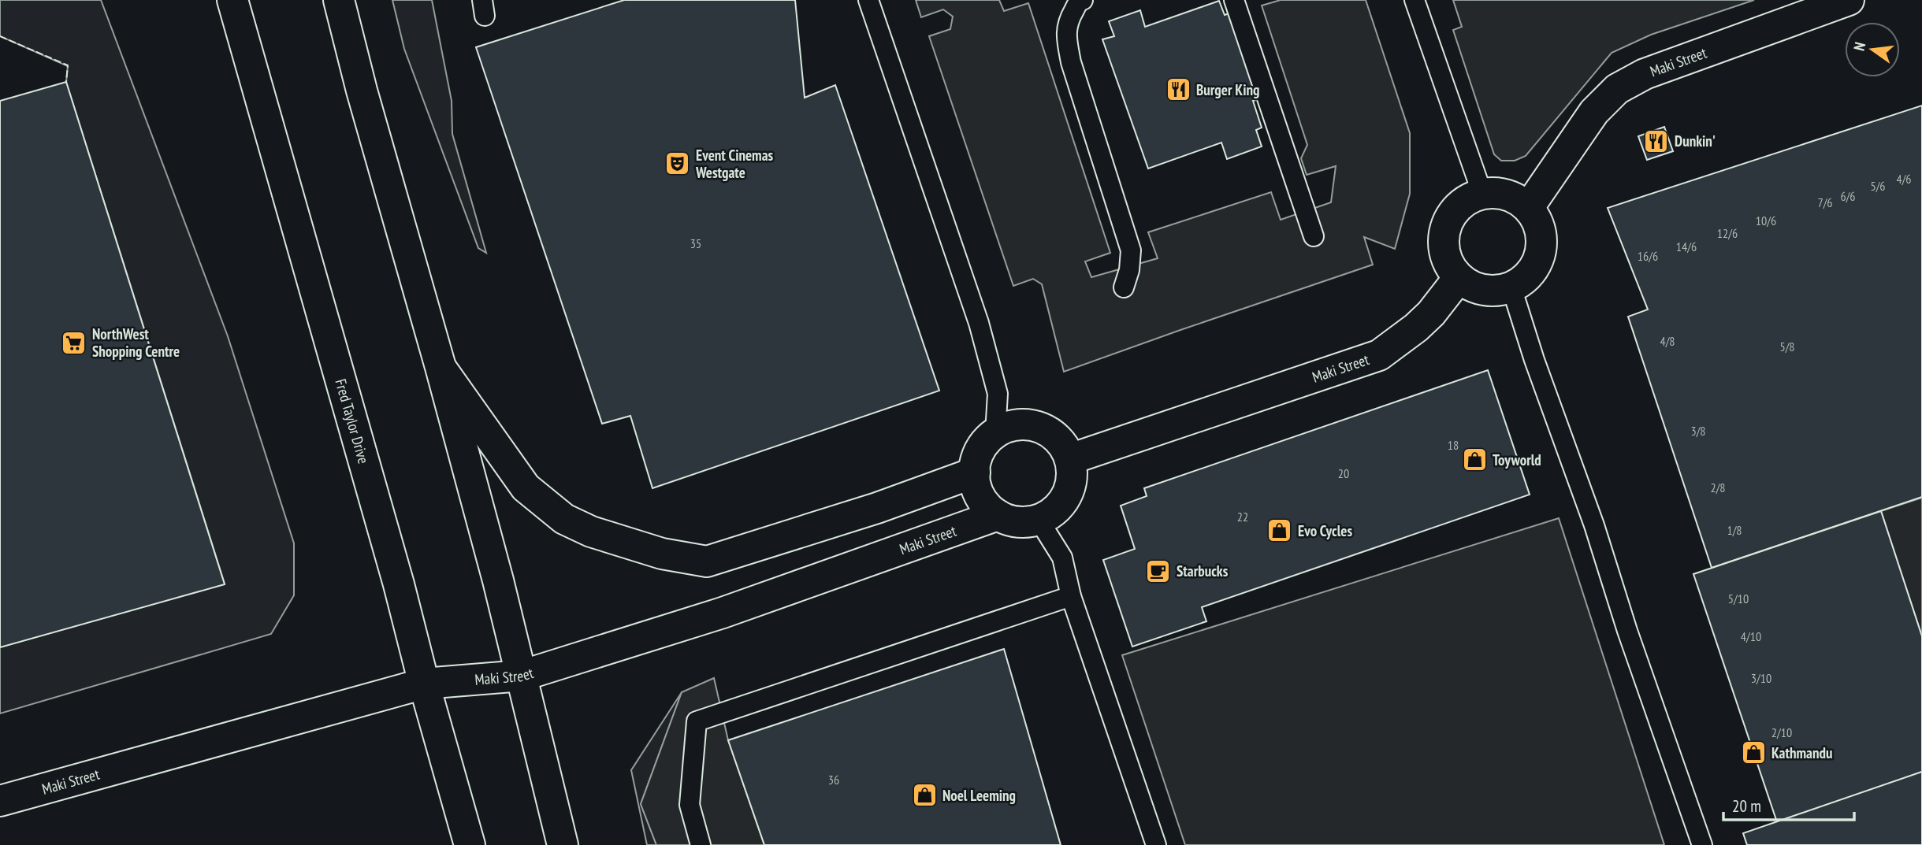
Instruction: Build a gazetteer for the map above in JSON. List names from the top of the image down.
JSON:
{
  "streets": {
    "street": ["Maki Street", "Fred Taylor Drive"]
  },
  "crossings": [
    ["Maki Street", "Fred Taylor Drive"]
  ],
  "places": {
    "restaurant": ["Burger King", "Dunkin'"],
    "theatre": ["Event Cinemas Westgate"],
    "supermarket": ["NorthWest Shopping Centre"],
    "shop": [
      "Toyworld",
      "Evo Cycles",
      "Kathmandu",
      "Noel Leeming"
    ],
    "cafe": ["Starbucks"]
  },
  "house_numbers": [
    "4/6",
    "5/6",
    "6/6",
    "7/6",
    "10/6",
    "12/6",
    "35",
    "14/6",
    "16/6",
    "4/8",
    "5/8",
    "3/8",
    "18",
    "20",
    "2/8",
    "22",
    "1/8",
    "5/10",
    "4/10",
    "3/10",
    "2/10",
    "36"
  ],
  "scale_bar": "20 m",
  "north": "left"
}
